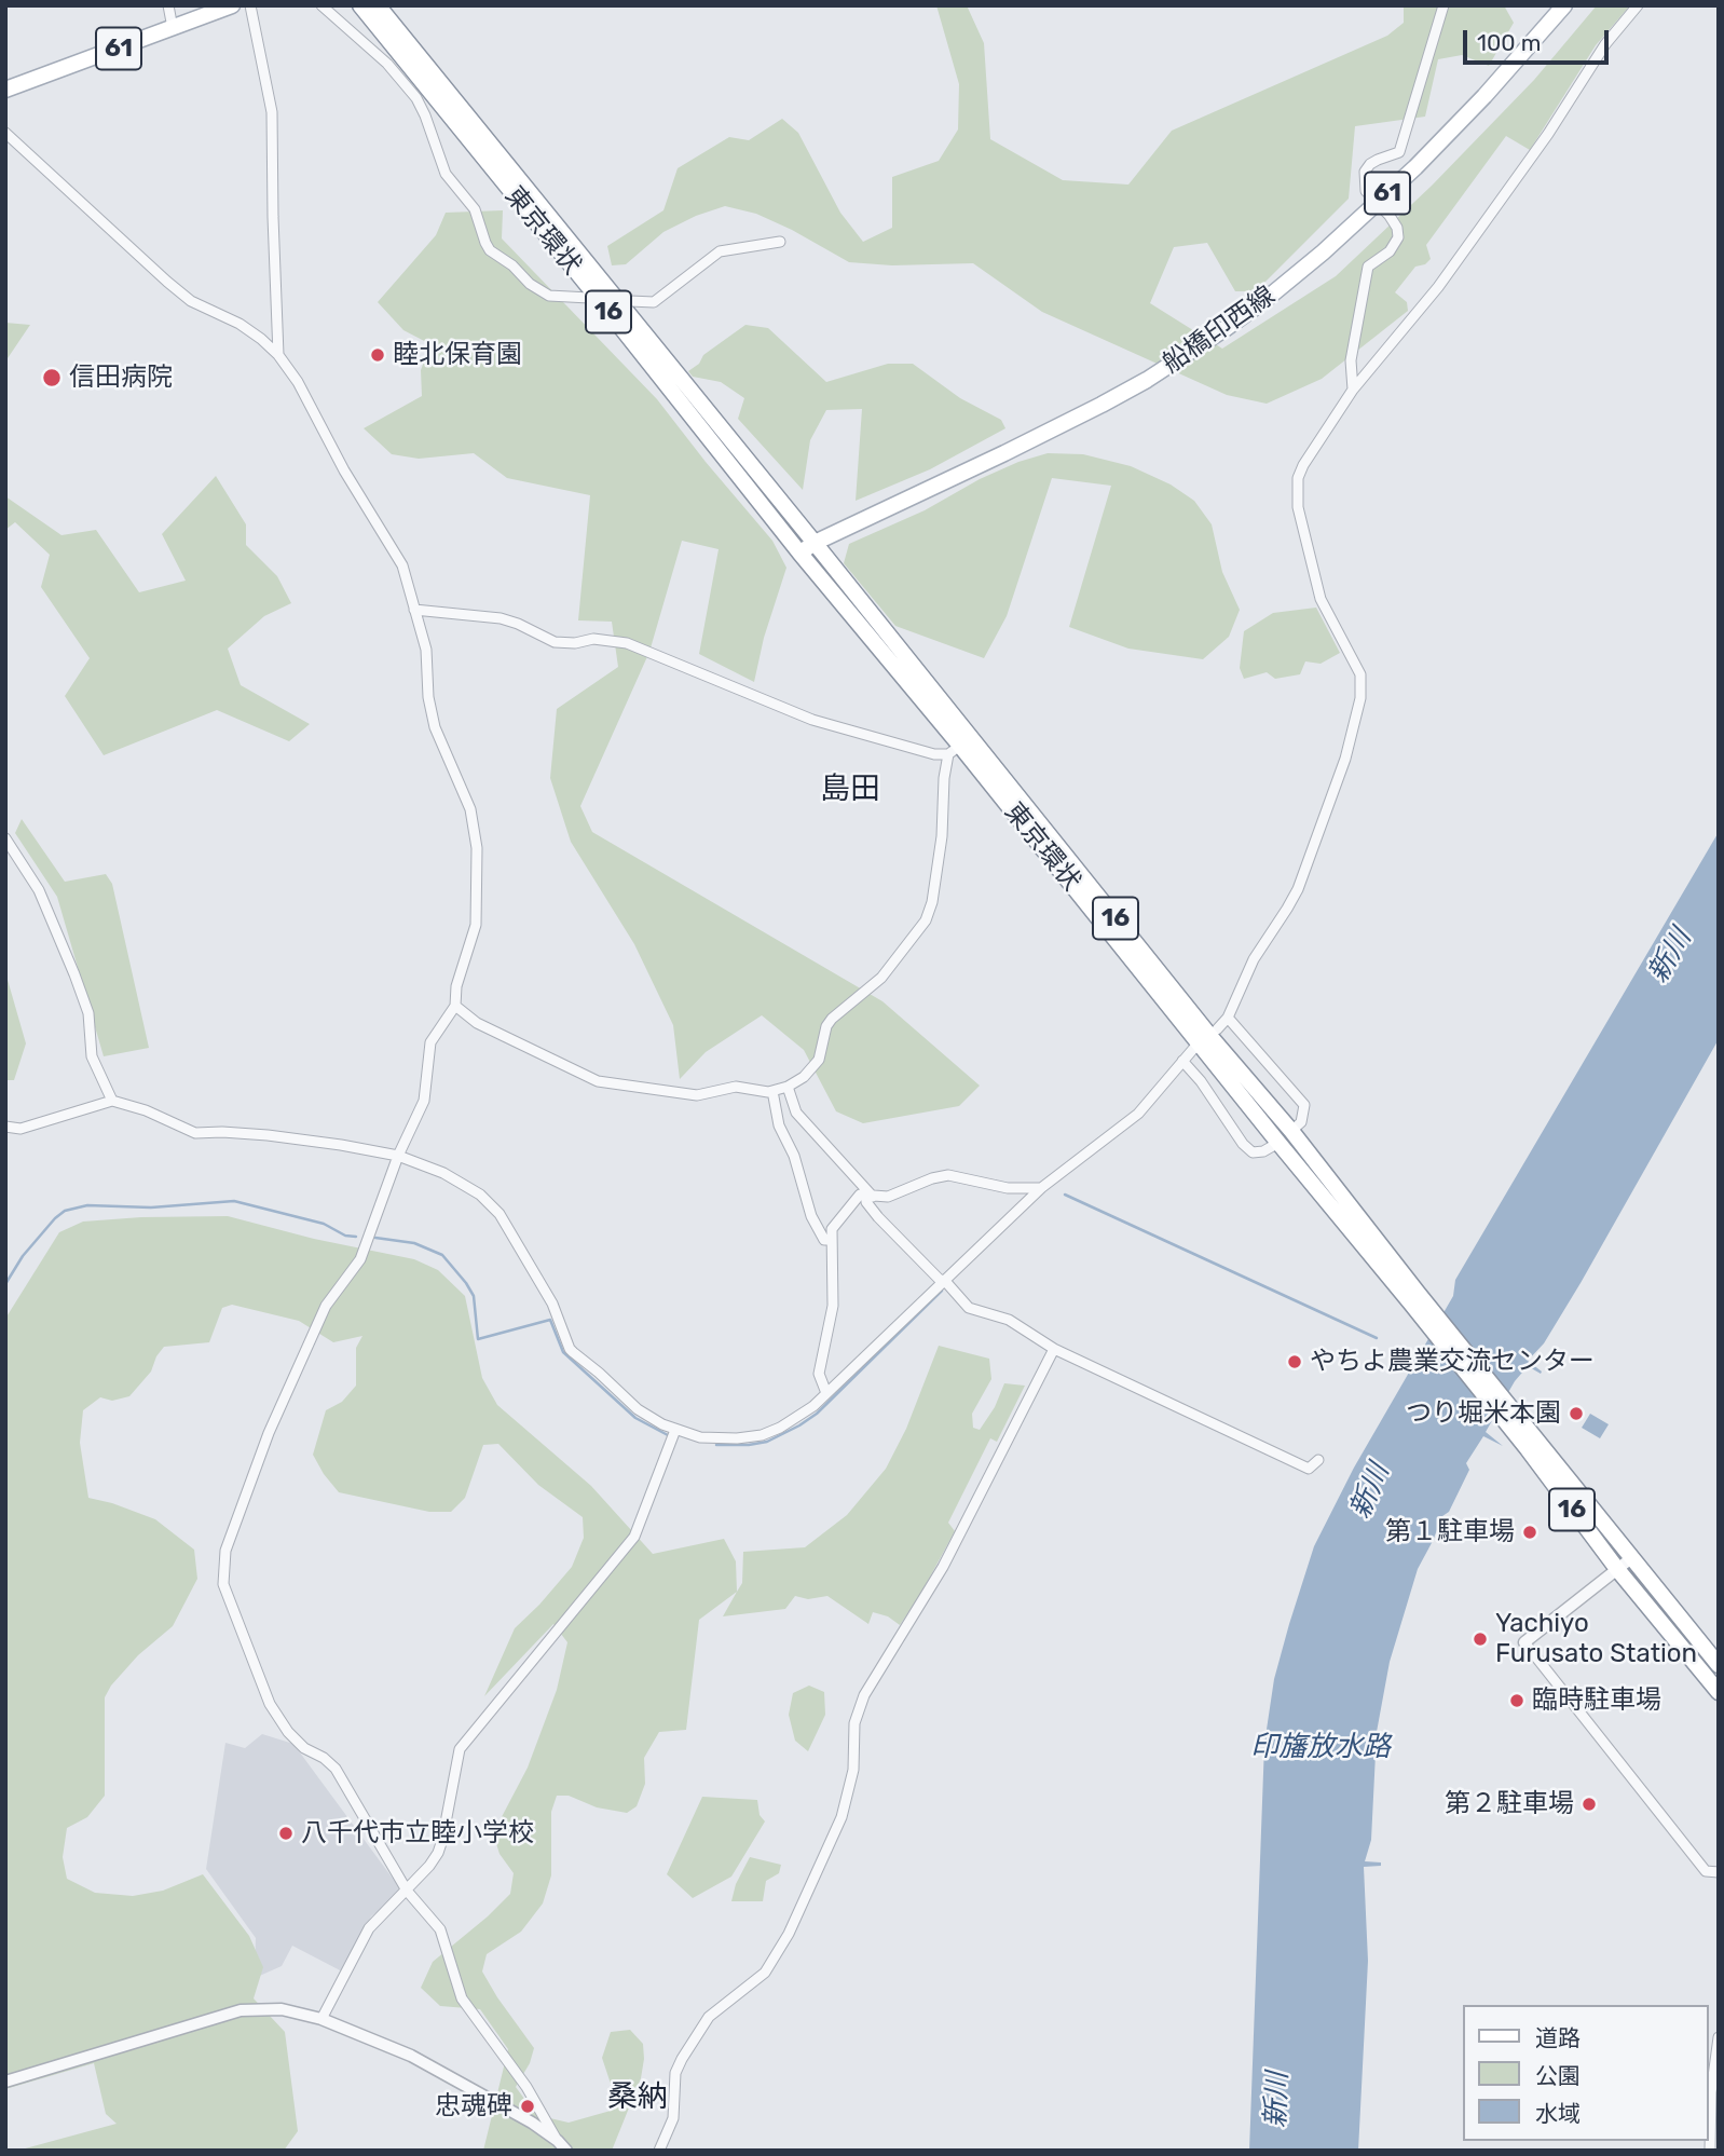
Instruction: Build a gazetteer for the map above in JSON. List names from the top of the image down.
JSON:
{
  "streets": {
    "main road": [
      "61",
      "東京環状",
      "16",
      "船橋印西線"
    ]
  },
  "crossings": [
    ["東京環状", "船橋印西線"]
  ],
  "districts": ["島田", "桑納"],
  "water": ["新川", "印旛放水路"],
  "places": [
    "睦北保育園",
    "信田病院",
    "やちよ農業交流センター",
    "つり堀米本園",
    "第１駐車場",
    "Yachiyo Furusato Station",
    "臨時駐車場",
    "第２駐車場",
    "八千代市立睦小学校",
    "忠魂碑"
  ],
  "legend": ["道路", "公園", "水域"],
  "scale_bar": "100 m"
}
